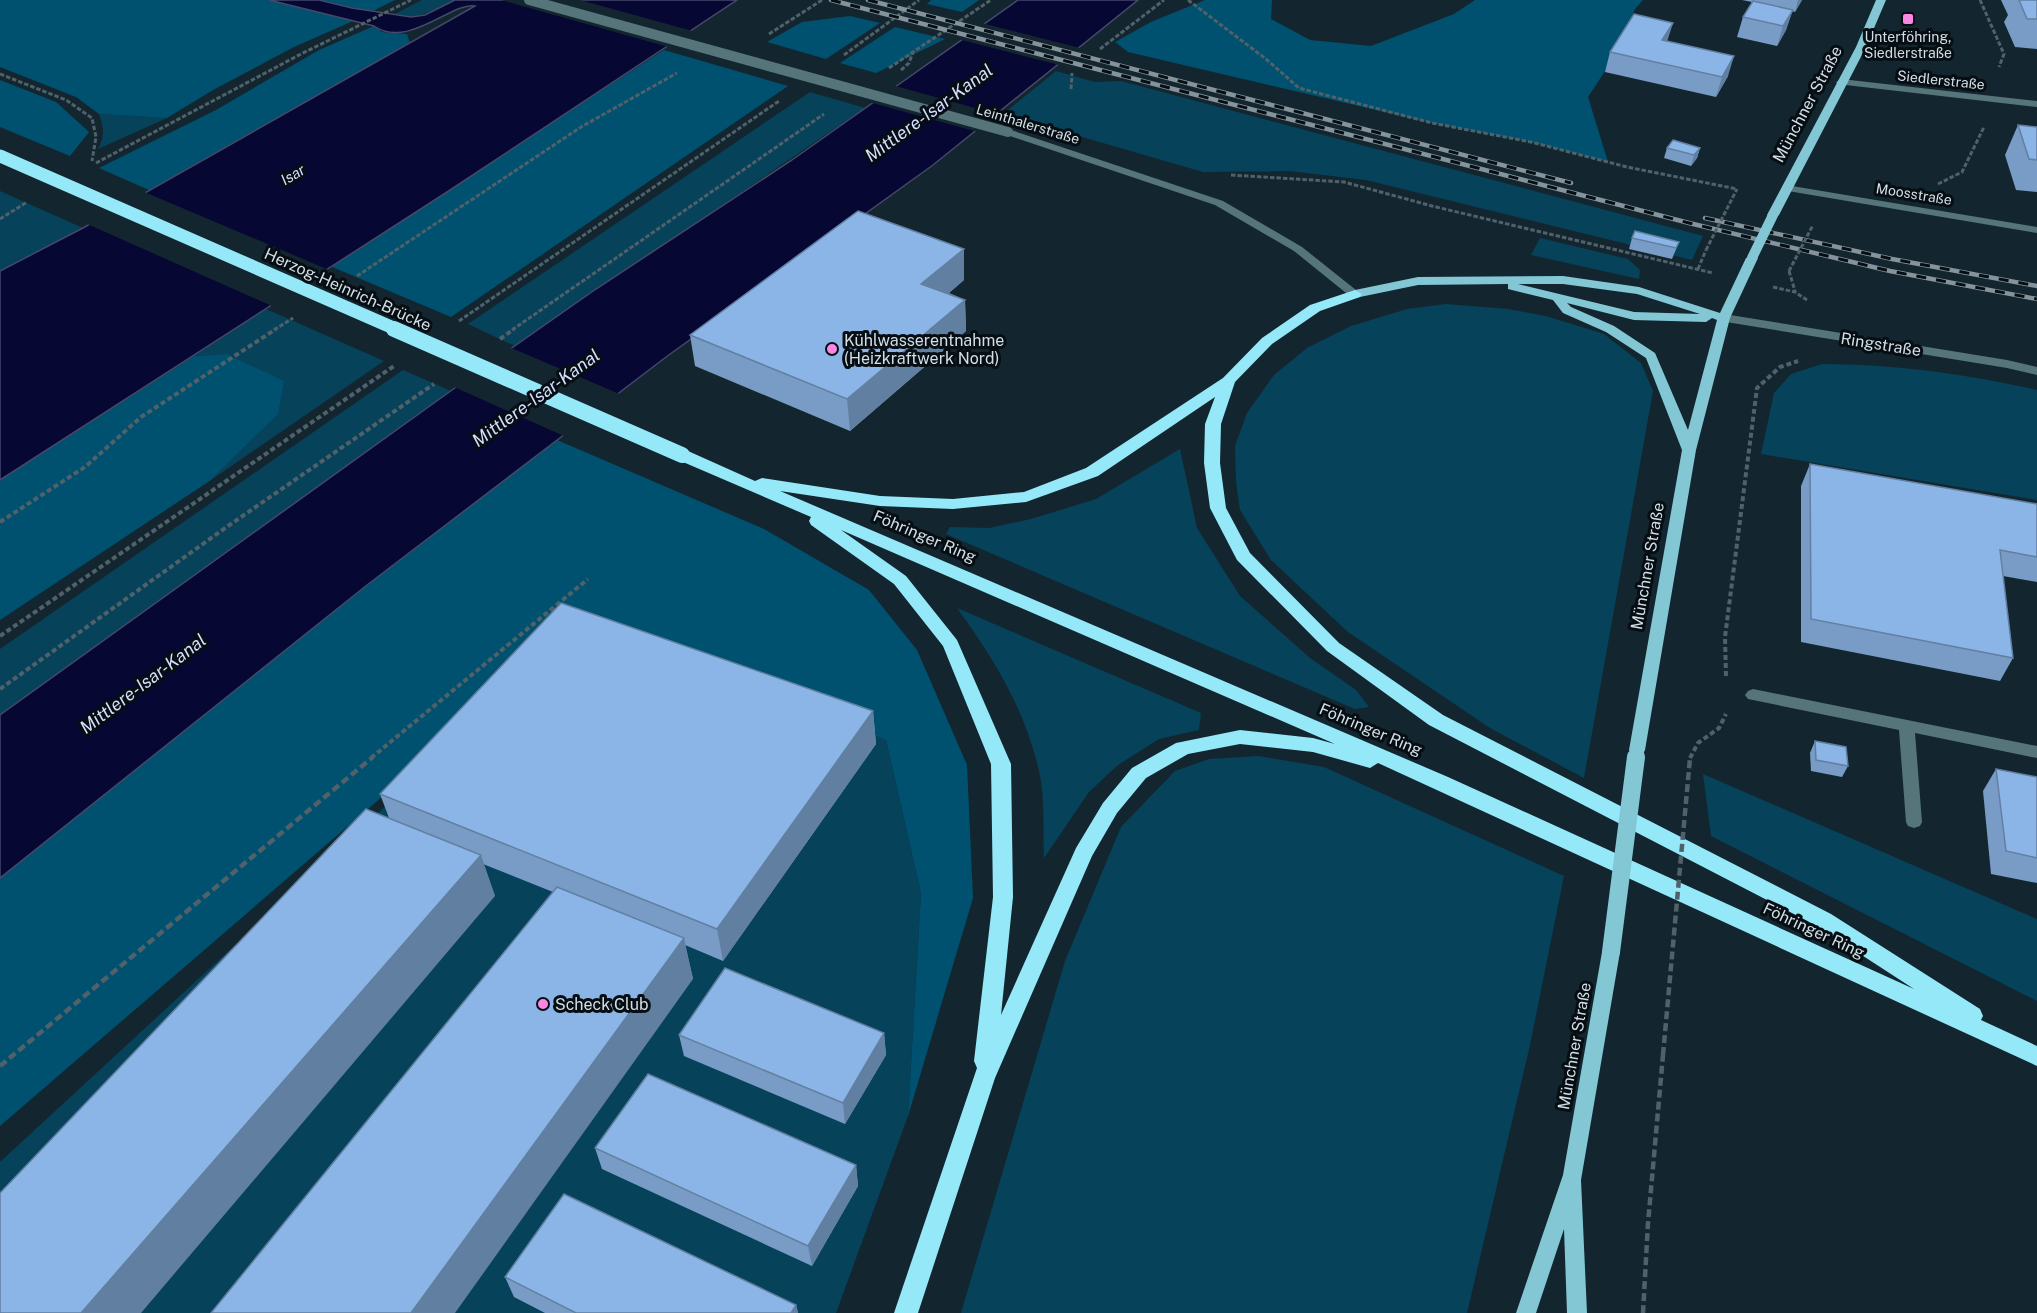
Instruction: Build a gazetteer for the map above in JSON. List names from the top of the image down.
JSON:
{
  "streets": {
    "highway": ["Herzog-Heinrich-Brücke", "Föhringer Ring"],
    "main road": ["Münchner Straße"],
    "street": [
      "Siedlerstraße",
      "Leinthalerstraße",
      "Moosstraße",
      "Ringstraße"
    ]
  },
  "crossings": [
    ["Siedlerstraße", "Münchner Straße"],
    ["Münchner Straße", "Moosstraße"],
    ["Münchner Straße", "Ringstraße"],
    ["Herzog-Heinrich-Brücke", "Föhringer Ring"]
  ],
  "water": ["Mittlere-Isar-Kanal", "Isar"],
  "places": {
    "transit": ["Unterföhring, Siedlerstraße"],
    "other": ["Kühlwasserentnahme (Heizkraftwerk Nord)", "Scheck Club"]
  }
}
